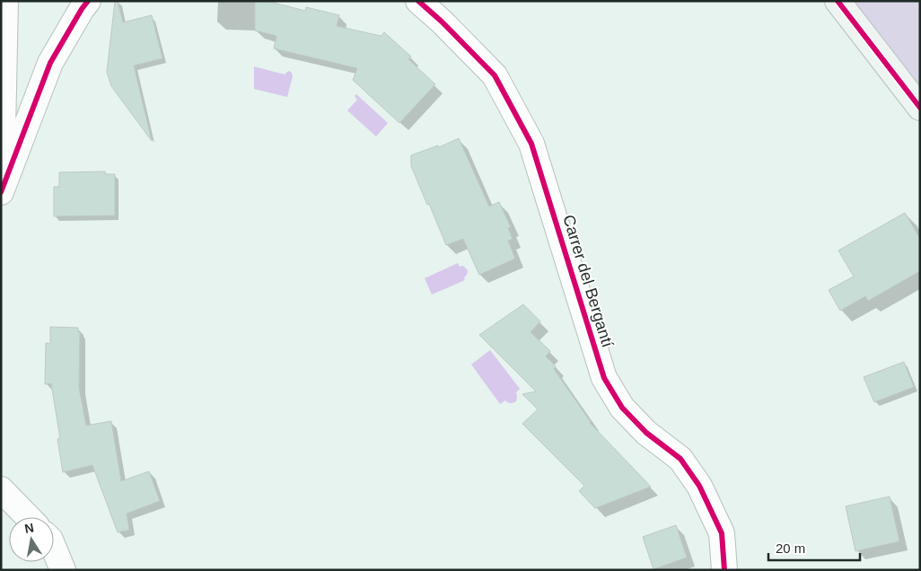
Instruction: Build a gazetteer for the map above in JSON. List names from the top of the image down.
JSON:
{
  "streets": {
    "street": ["Carrer del Bergantí"]
  },
  "scale_bar": "20 m",
  "north": "top"
}
